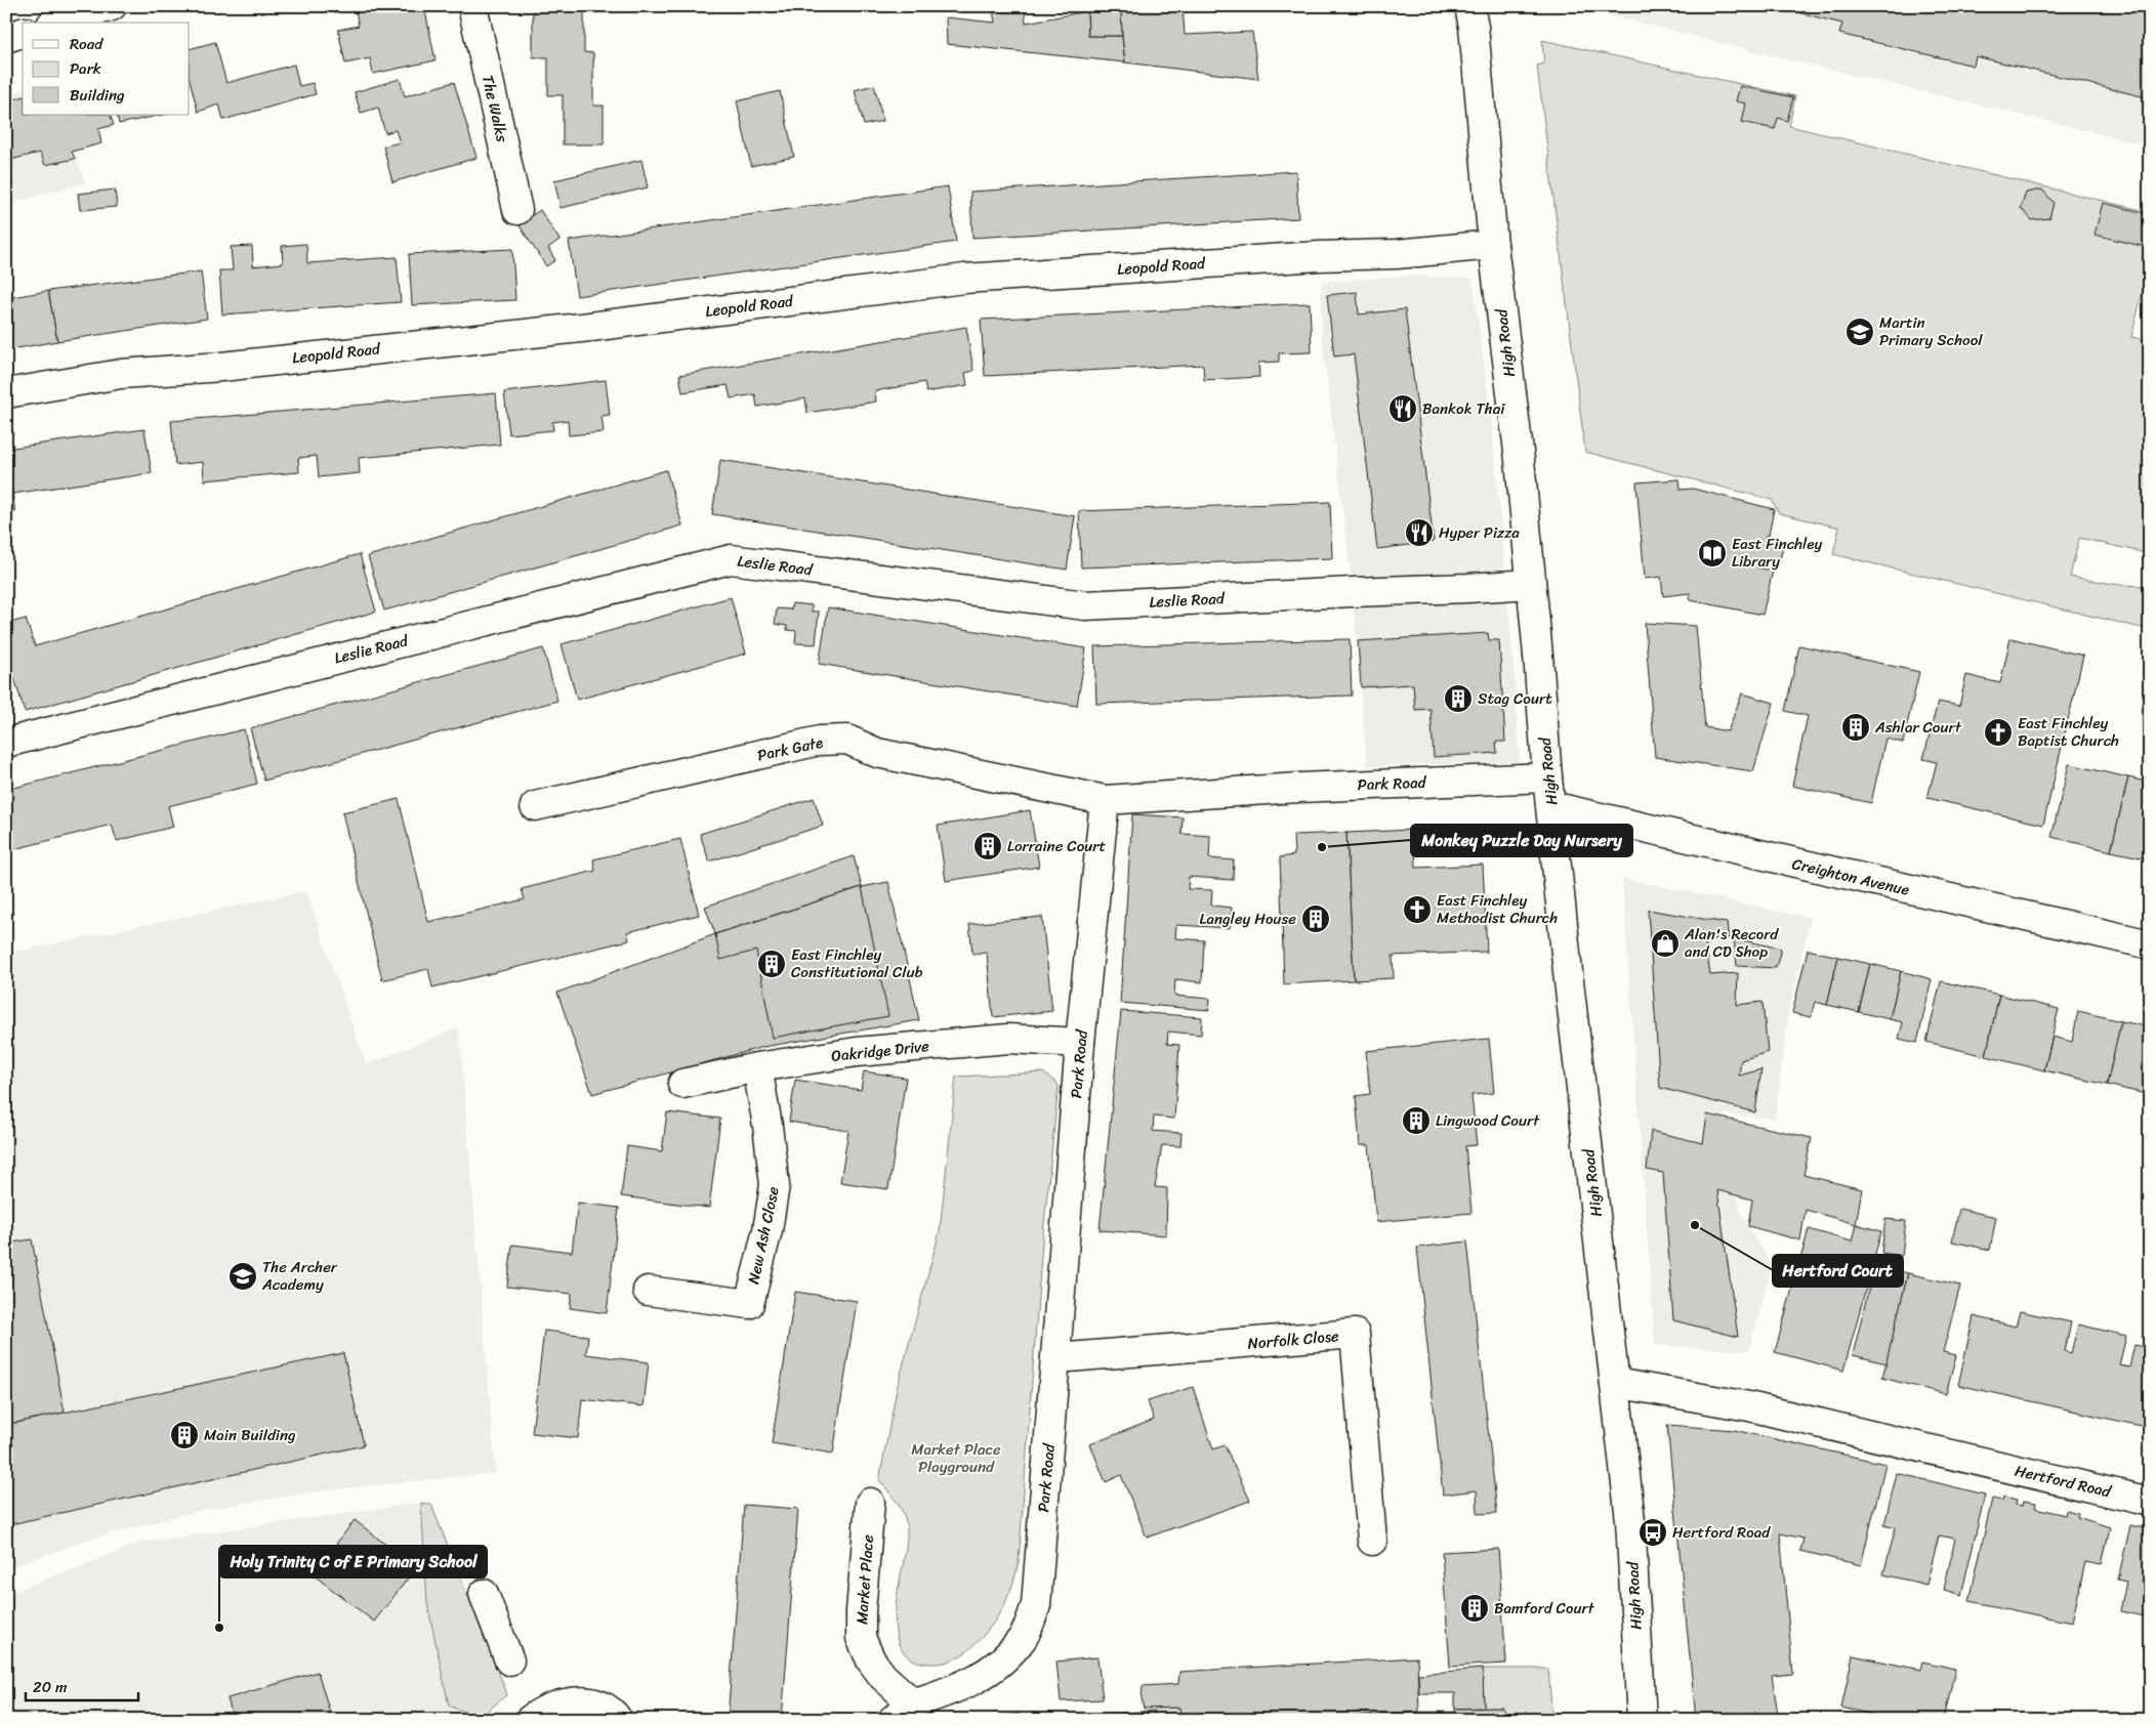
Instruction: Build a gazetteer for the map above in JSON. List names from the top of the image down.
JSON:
{
  "streets": {
    "street": [
      "The Walks",
      "Leopold Road",
      "High Road",
      "Leslie Road",
      "Park Gate",
      "Park Road",
      "Creighton Avenue",
      "Oakridge Drive",
      "New Ash Close",
      "Norfolk Close",
      "Hertford Road",
      "Market Place"
    ]
  },
  "crossings": [
    ["Leopold Road", "High Road"],
    ["High Road", "Leslie Road"],
    ["High Road", "Park Road"],
    ["High Road", "Creighton Avenue"],
    ["High Road", "Hertford Road"],
    ["Park Gate", "Park Road"],
    ["Park Road", "Oakridge Drive"],
    ["Park Road", "Norfolk Close"],
    ["Park Road", "Market Place"],
    ["Oakridge Drive", "New Ash Close"]
  ],
  "parks": ["Market Place Playground"],
  "places": {
    "school or university": ["Martin Primary School", "The Archer Academy"],
    "restaurant": ["Bankok Thai", "Hyper Pizza"],
    "library": ["East Finchley Library"],
    "building": [
      "Stag Court",
      "Ashlar Court",
      "Lorraine Court",
      "Langley House",
      "East Finchley Constitutional Club",
      "Lingwood Court",
      "Main Building",
      "Bamford Court"
    ],
    "church": ["East Finchley Baptist Church", "East Finchley Methodist Church"],
    "other": ["Monkey Puzzle Day Nursery", "Hertford Court", "Holy Trinity C of E Primary School"],
    "shop": ["Alan's Record and CD Shop"],
    "bus stop": ["Hertford Road"]
  },
  "legend": ["Road", "Park", "Building"],
  "scale_bar": "20 m"
}
